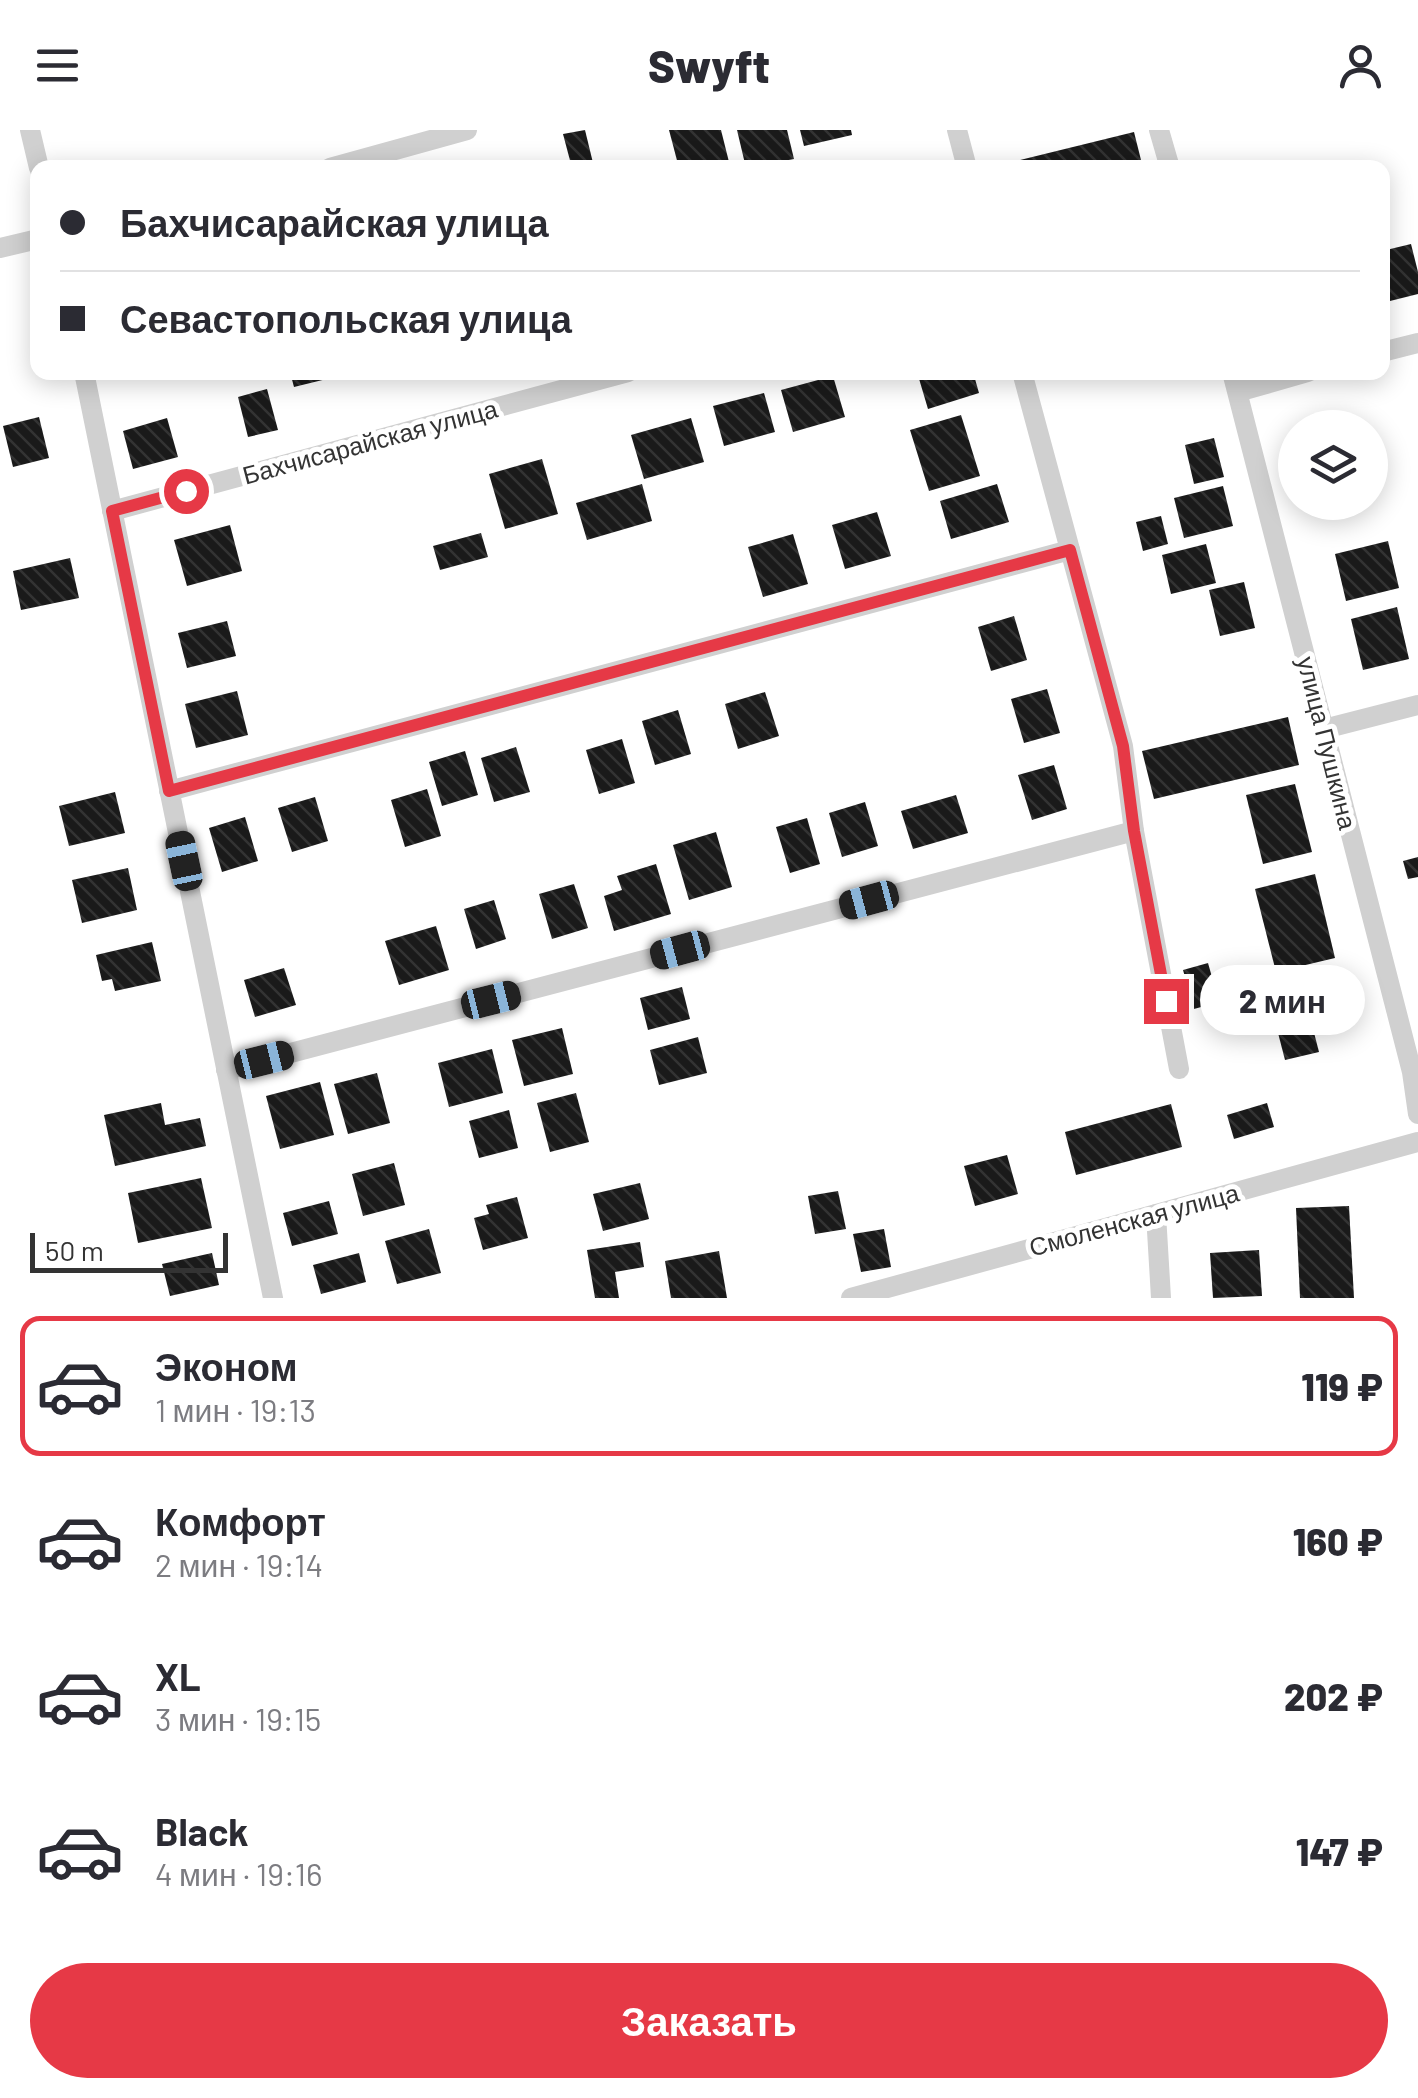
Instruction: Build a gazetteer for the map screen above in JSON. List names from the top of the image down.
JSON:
{
  "streets": {
    "street": ["Бахчисарайская улица", "улица Пушкина", "Смоленская улица"]
  },
  "scale_bar": "50 m",
  "page": {
    "header": "Swyft",
    "banner": ["Бахчисарайская улица", "Севастопольская улица"],
    "bubble": "2 мин",
    "scale": "50 m",
    "list": [
      {
        "name": "Эконом",
        "note": "1 мин · 19:13",
        "value": "119 ₽"
      },
      {
        "name": "Комфорт",
        "note": "2 мин · 19:14",
        "value": "160 ₽"
      },
      {
        "name": "XL",
        "note": "3 мин · 19:15",
        "value": "202 ₽"
      },
      {
        "name": "Black",
        "note": "4 мин · 19:16",
        "value": "147 ₽"
      }
    ],
    "buttons": "Заказать"
  }
}
